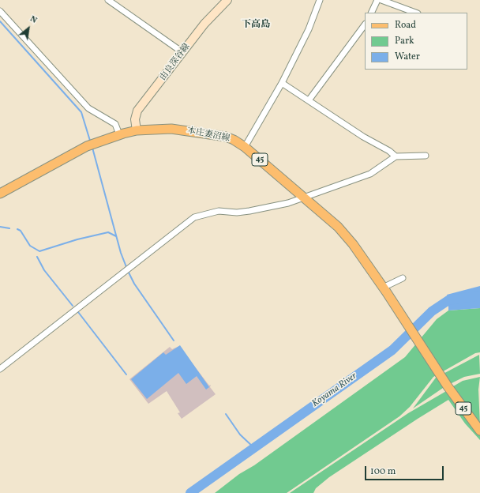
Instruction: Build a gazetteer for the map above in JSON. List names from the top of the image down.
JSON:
{
  "streets": {
    "main road": ["由良深谷線", "本庄妻沼線", "45"]
  },
  "crossings": [
    ["由良深谷線", "本庄妻沼線"],
    ["本庄妻沼線", "45"]
  ],
  "districts": ["下高島"],
  "water": ["Koyama River"],
  "legend": ["Road", "Park", "Water"],
  "scale_bar": "100 m",
  "north": "top right"
}
